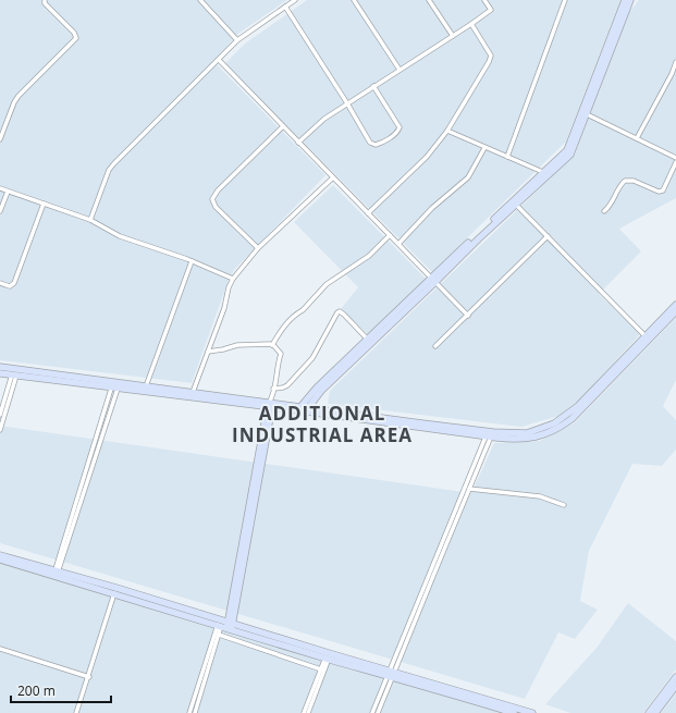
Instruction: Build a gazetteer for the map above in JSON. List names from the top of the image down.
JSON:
{
  "districts": ["ADDITIONAL INDUSTRIAL AREA"],
  "scale_bar": "200 m"
}
